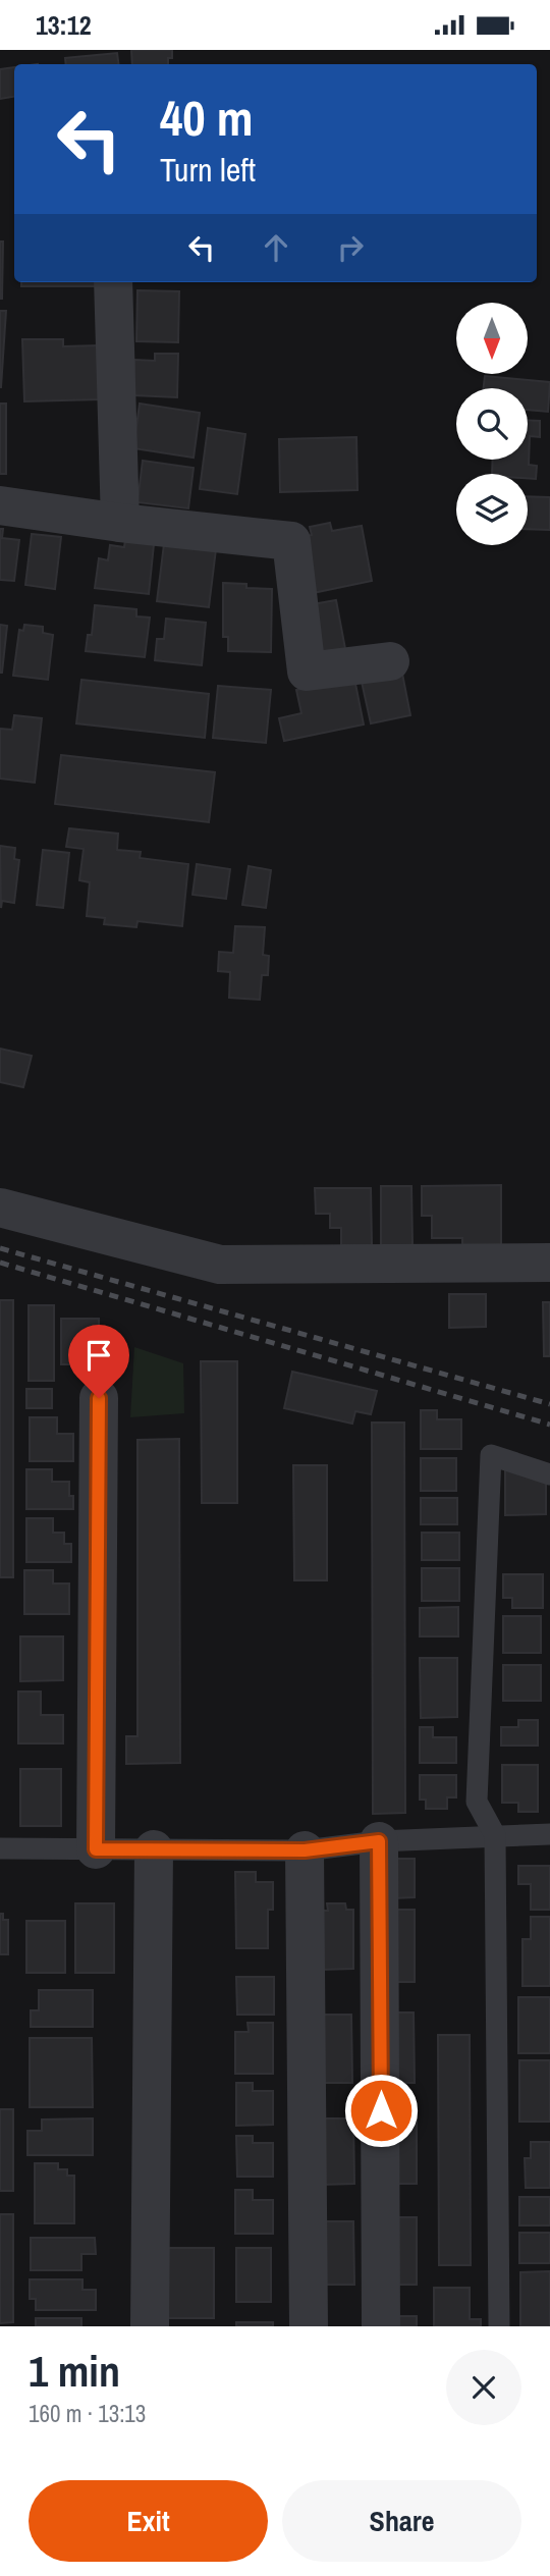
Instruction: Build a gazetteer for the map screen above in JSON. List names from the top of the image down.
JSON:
{
  "north": "bottom",
  "page": {
    "status": "13:12",
    "turn": ["40 m", "Turn left"],
    "heading": ["1 min", "160 m · 13:13"],
    "buttons": ["Exit", "Share"]
  }
}
